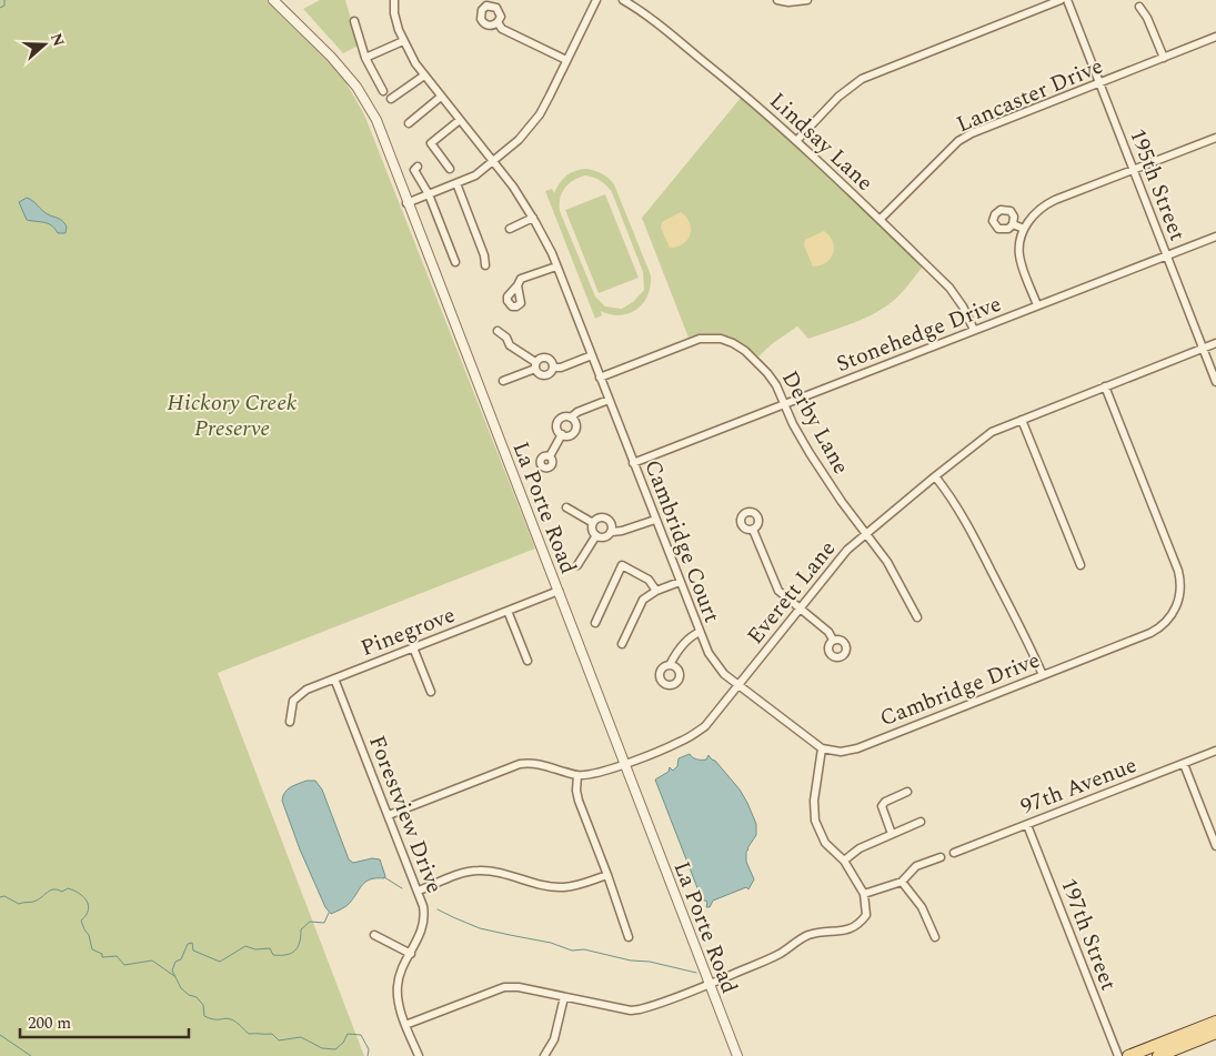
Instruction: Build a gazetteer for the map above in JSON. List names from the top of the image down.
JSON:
{
  "streets": {
    "street": [
      "Lancaster Drive",
      "Lindsay Lane",
      "195th Street",
      "Stonehedge Drive",
      "Derby Lane",
      "La Porte Road",
      "Cambridge Court",
      "Everett Lane",
      "Pinegrove",
      "Cambridge Drive",
      "97th Avenue",
      "Forestview Drive",
      "197th Street"
    ]
  },
  "crossings": [
    ["Lancaster Drive", "Lindsay Lane"],
    ["Lancaster Drive", "195th Street"],
    ["Lindsay Lane", "Stonehedge Drive"],
    ["195th Street", "Stonehedge Drive"],
    ["195th Street", "Everett Lane"],
    ["Stonehedge Drive", "Derby Lane"],
    ["Stonehedge Drive", "Cambridge Court"],
    ["Derby Lane", "Cambridge Court"],
    ["Derby Lane", "Everett Lane"],
    ["La Porte Road", "Everett Lane"],
    ["La Porte Road", "Pinegrove"],
    ["Cambridge Court", "Everett Lane"],
    ["Everett Lane", "Cambridge Drive"],
    ["Everett Lane", "Forestview Drive"],
    ["Pinegrove", "Forestview Drive"],
    ["97th Avenue", "197th Street"]
  ],
  "parks": ["Hickory Creek Preserve"],
  "scale_bar": "200 m",
  "north": "right"
}
